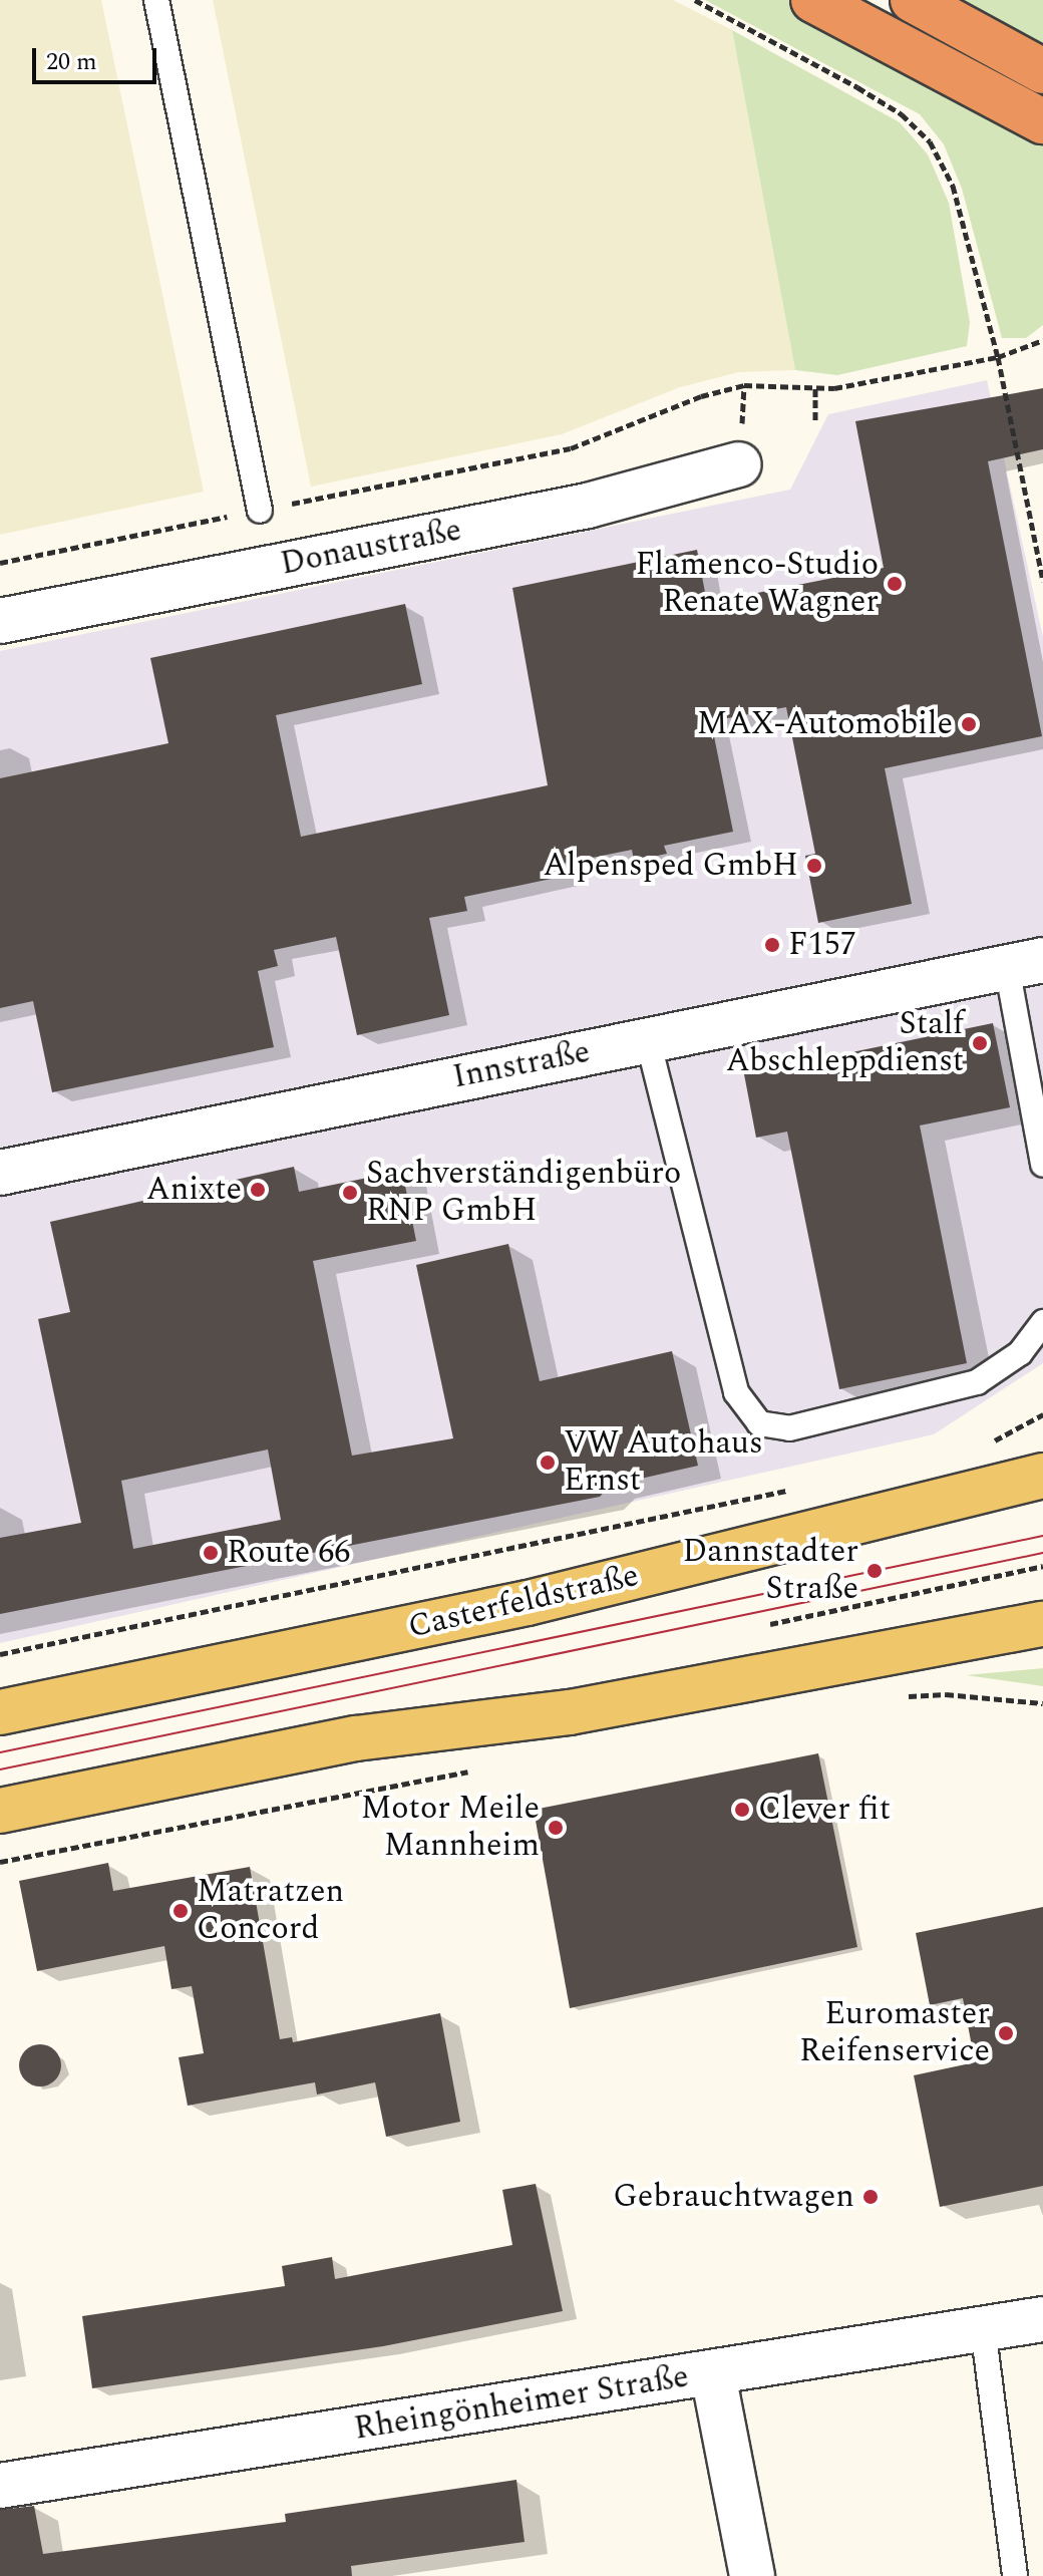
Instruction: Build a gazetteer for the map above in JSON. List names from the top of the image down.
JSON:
{
  "streets": {
    "main road": ["Casterfeldstraße"],
    "street": ["Donaustraße", "Innstraße", "Rheingönheimer Straße"]
  },
  "places": [
    "Flamenco-Studio Renate Wagner",
    "MAX-Automobile",
    "Alpensped GmbH",
    "F157",
    "Stalf Abschleppdienst",
    "Anixte",
    "Sachverständigenbüro RNP GmbH",
    "VW Autohaus Ernst",
    "Route 66",
    "Dannstadter Straße",
    "Clever fit",
    "Motor Meile Mannheim",
    "Matratzen Concord",
    "Euromaster Reifenservice",
    "Gebrauchtwagen"
  ],
  "scale_bar": "20 m"
}
